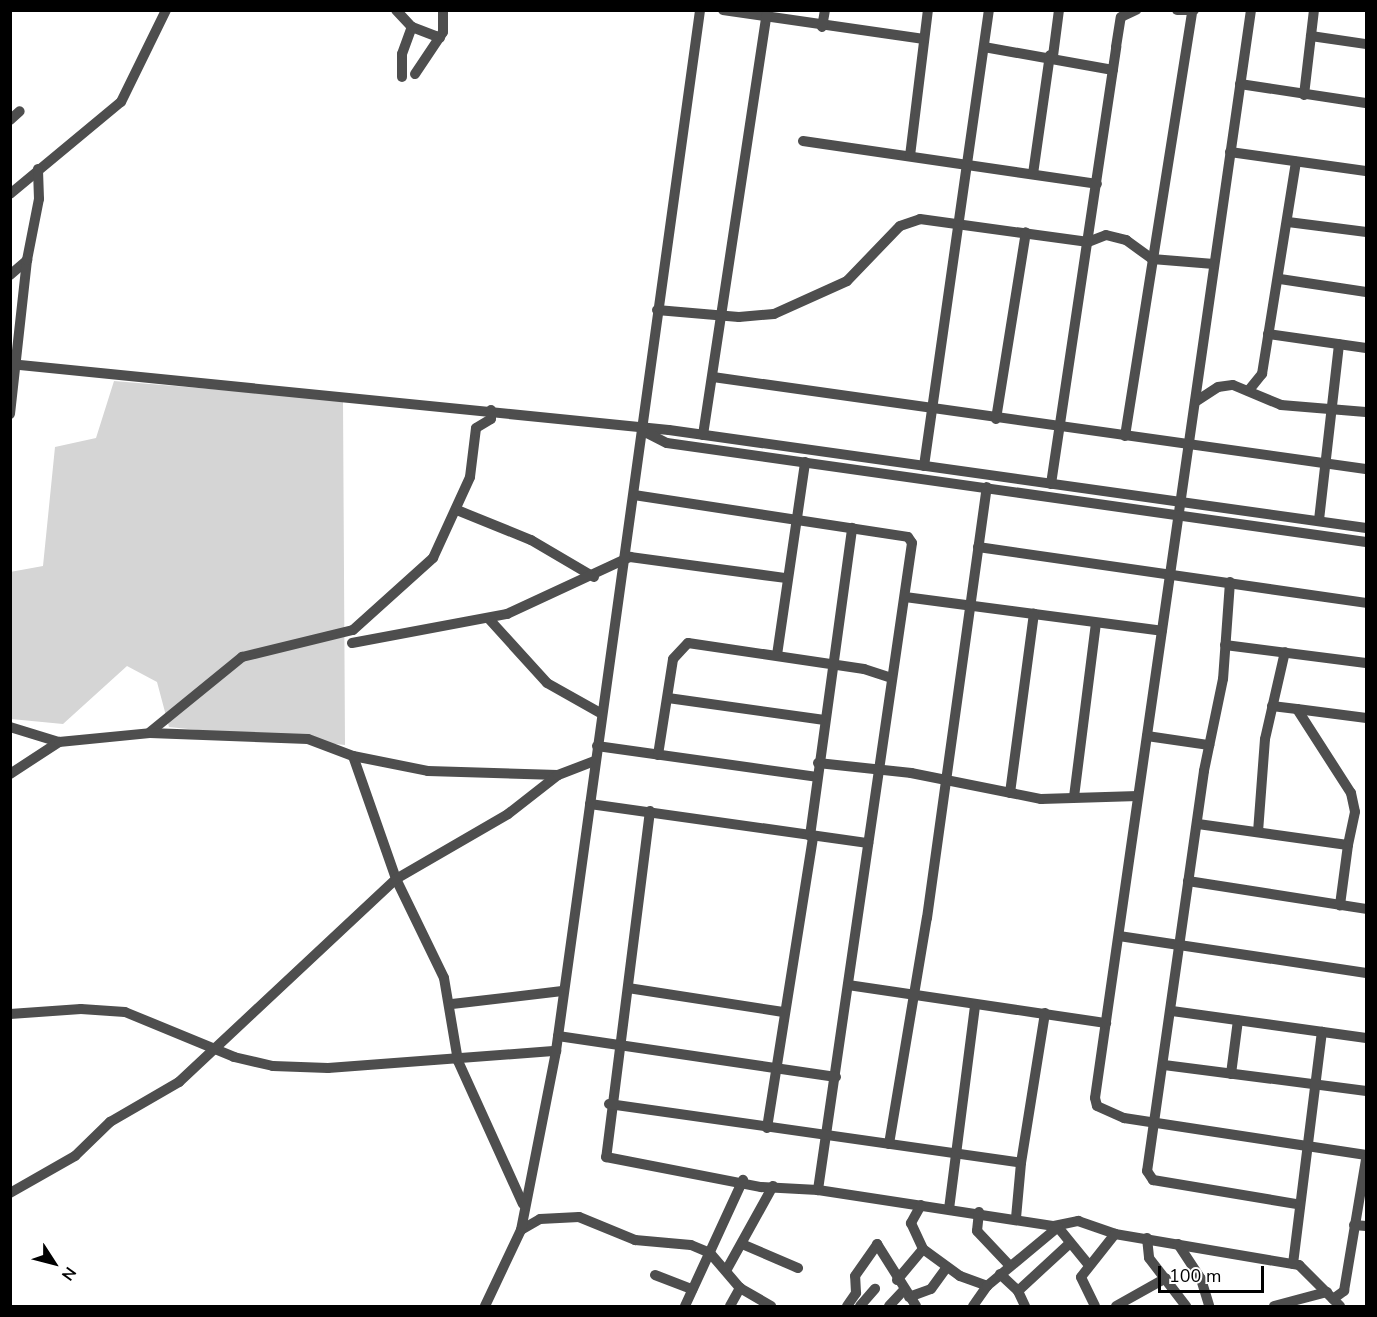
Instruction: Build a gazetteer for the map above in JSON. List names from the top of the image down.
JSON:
{
  "scale_bar": "100 m",
  "north": "bottom right"
}
